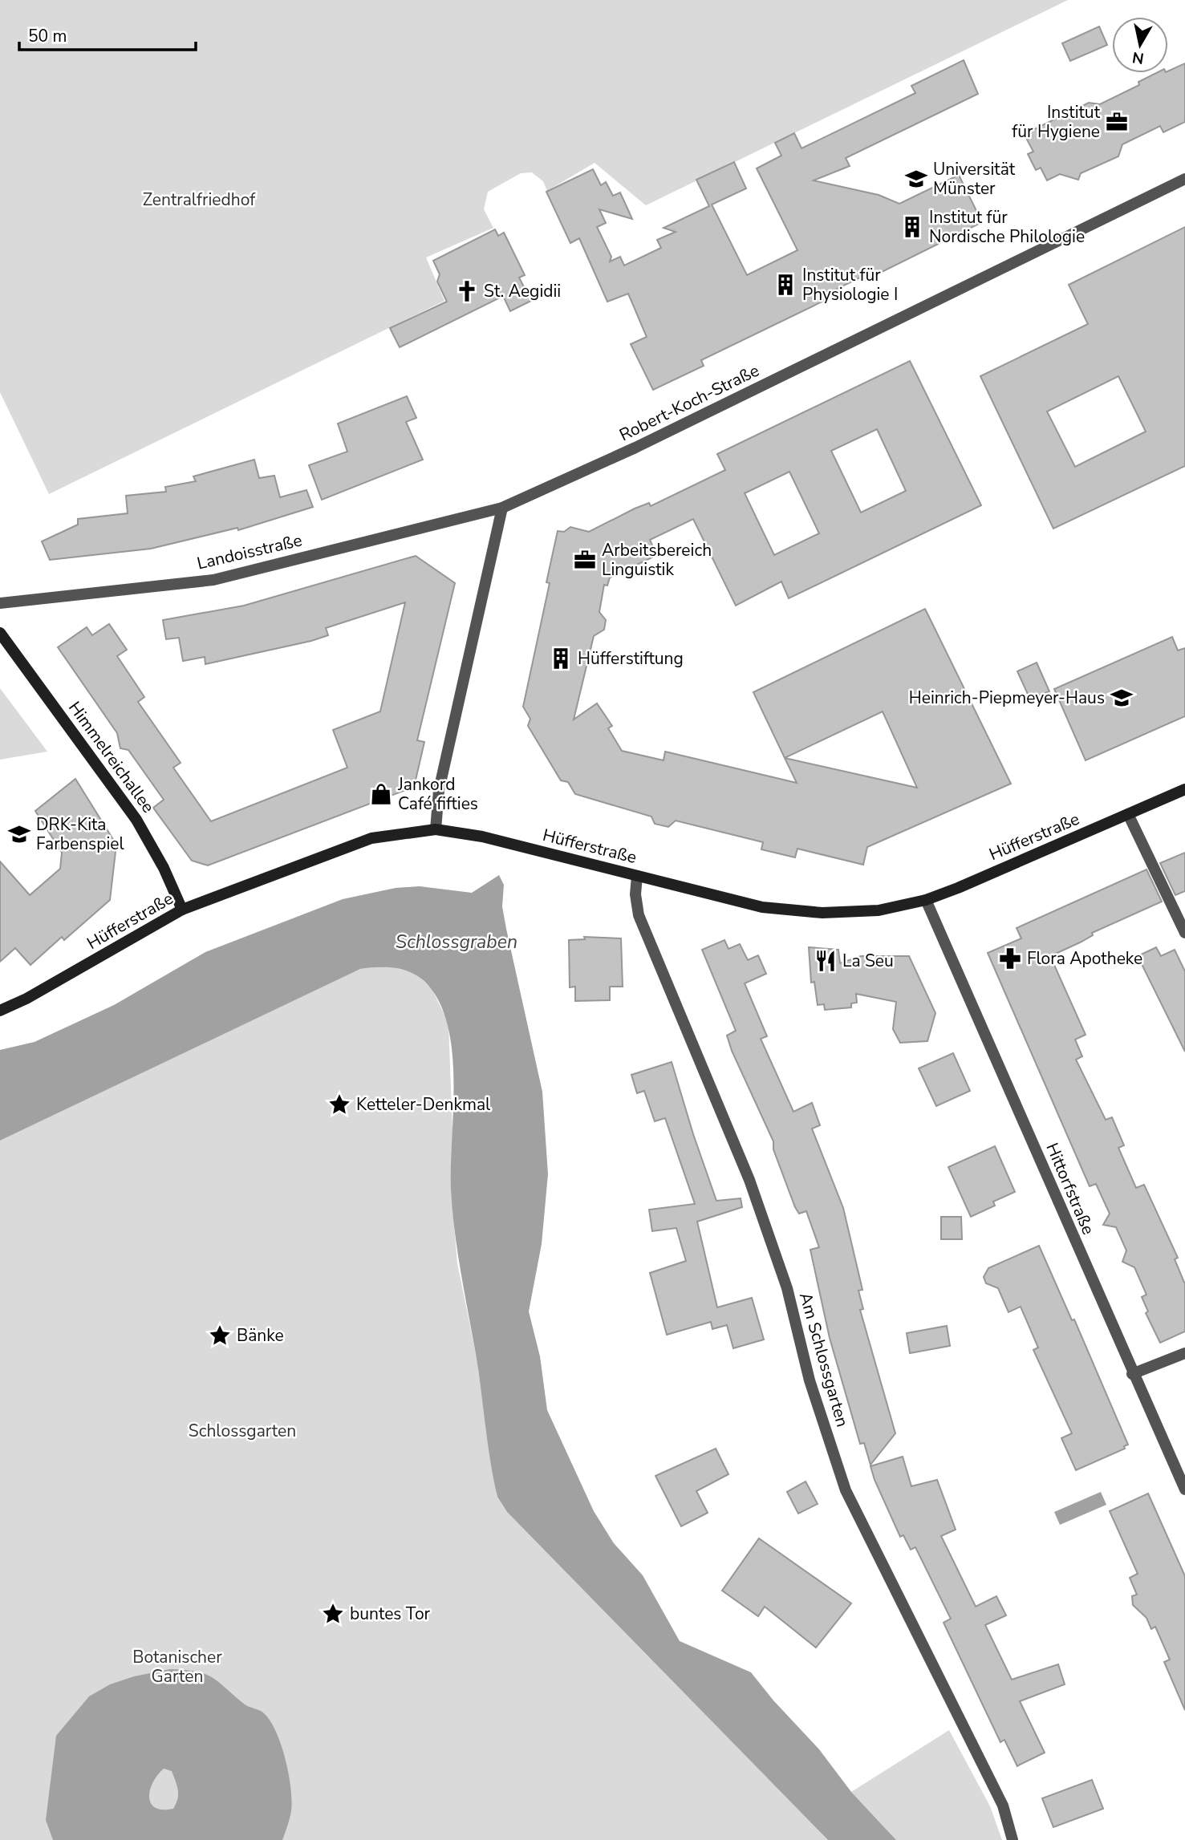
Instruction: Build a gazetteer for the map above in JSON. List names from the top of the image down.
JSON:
{
  "streets": {
    "street": [
      "Robert-Koch-Straße",
      "Landoisstraße",
      "Himmelreichallee",
      "Hüfferstraße",
      "Hittorfstraße",
      "Am Schlossgarten"
    ]
  },
  "crossings": [
    ["Robert-Koch-Straße", "Landoisstraße"],
    ["Himmelreichallee", "Hüfferstraße"],
    ["Hüfferstraße", "Hittorfstraße"],
    ["Hüfferstraße", "Am Schlossgarten"]
  ],
  "water": ["Schlossgraben"],
  "parks": ["Zentralfriedhof", "Schlossgarten", "Botanischer Garten"],
  "places": {
    "office": ["Institut für Hygiene", "Arbeitsbereich Linguistik"],
    "school or university": ["Universität Münster", "Heinrich-Piepmeyer-Haus", "DRK-Kita Farbenspiel"],
    "building": ["Institut für Nordische Philologie", "Institut für Physiologie I", "Hüfferstiftung"],
    "church": ["St. Aegidii"],
    "shop": ["Jankord Café fifties"],
    "pharmacy": ["Flora Apotheke"],
    "restaurant": ["La Seu"],
    "place": ["Ketteler-Denkmal", "Bänke", "buntes Tor"]
  },
  "scale_bar": "50 m",
  "north": "bottom"
}
